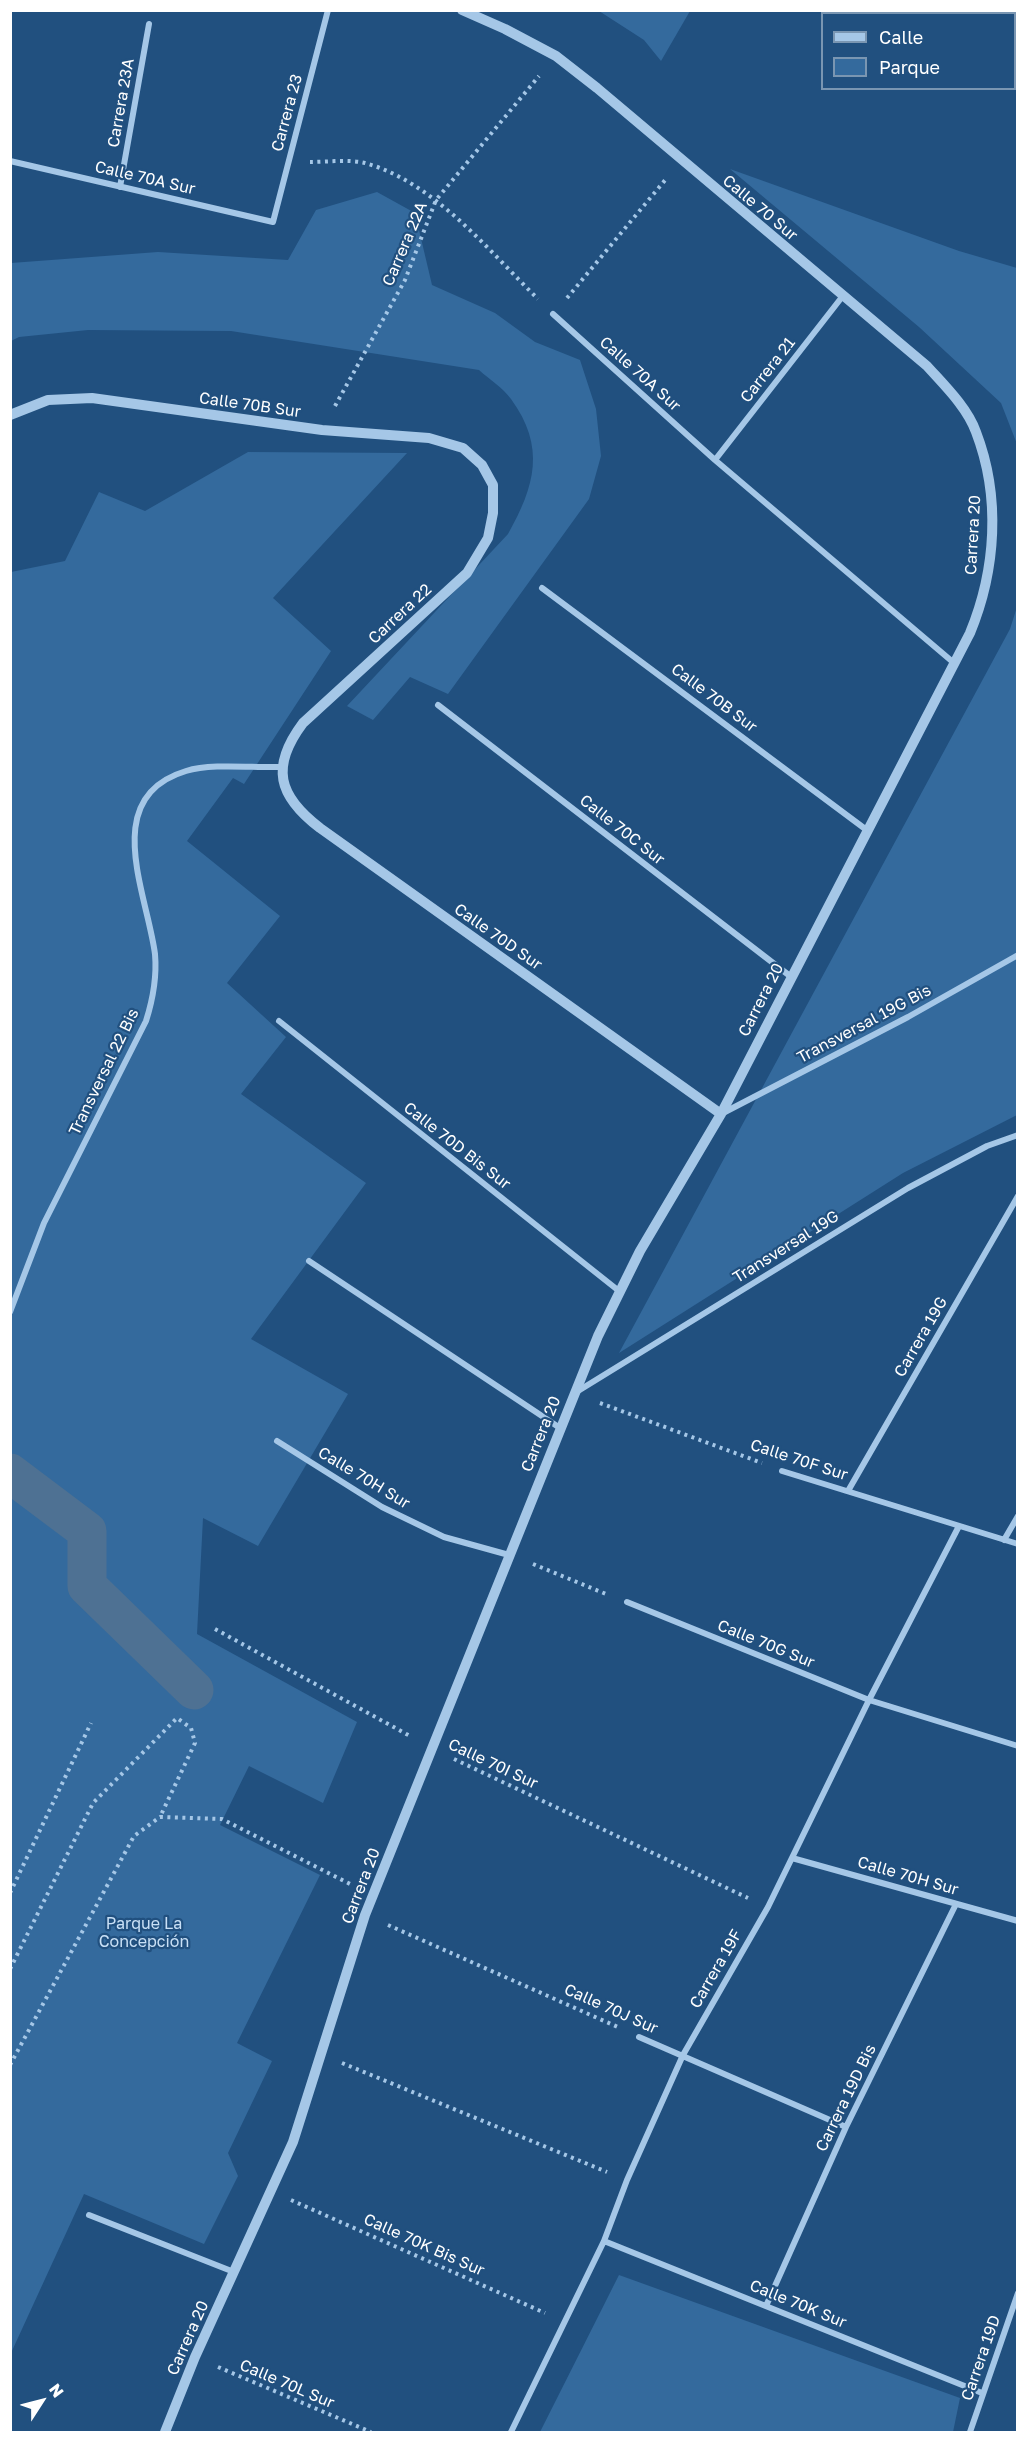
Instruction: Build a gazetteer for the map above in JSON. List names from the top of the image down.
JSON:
{
  "streets": {
    "street": [
      "Carrera 23A",
      "Carrera 23",
      "Calle 70A Sur",
      "Calle 70 Sur",
      "Carrera 21",
      "Calle 70B Sur",
      "Carrera 20",
      "Carrera 22",
      "Calle 70C Sur",
      "Calle 70D Sur",
      "Transversal 19G Bis",
      "Transversal 22 Bis",
      "Calle 70D Bis Sur",
      "Transversal 19G",
      "Carrera 19G",
      "Calle 70F Sur",
      "Calle 70H Sur",
      "Calle 70G Sur",
      "Carrera 19F",
      "Calle 70J Sur",
      "Carrera 19D Bis",
      "Calle 70K Sur",
      "Carrera 19D"
    ],
    "path": [
      "Carrera 22A",
      "Calle 70I Sur",
      "Calle 70K Bis Sur",
      "Calle 70L Sur"
    ]
  },
  "crossings": [
    ["Carrera 23A", "Calle 70A Sur"],
    ["Carrera 23", "Calle 70A Sur"],
    ["Calle 70A Sur", "Carrera 21"],
    ["Calle 70A Sur", "Carrera 20"],
    ["Calle 70 Sur", "Carrera 22A"],
    ["Calle 70 Sur", "Carrera 21"],
    ["Calle 70 Sur", "Carrera 20"],
    ["Carrera 22A", "Calle 70B Sur"],
    ["Calle 70B Sur", "Carrera 20"],
    ["Calle 70B Sur", "Carrera 22"],
    ["Carrera 20", "Calle 70C Sur"],
    ["Carrera 20", "Calle 70D Sur"],
    ["Carrera 20", "Transversal 19G Bis"],
    ["Carrera 20", "Calle 70D Bis Sur"],
    ["Carrera 20", "Transversal 19G"],
    ["Carrera 20", "Calle 70F Sur"],
    ["Carrera 20", "Calle 70H Sur"],
    ["Carrera 20", "Calle 70I Sur"],
    ["Carrera 20", "Calle 70J Sur"],
    ["Carrera 20", "Calle 70K Bis Sur"],
    ["Carrera 20", "Calle 70L Sur"],
    ["Carrera 22", "Calle 70D Sur"],
    ["Carrera 22", "Transversal 22 Bis"],
    ["Calle 70D Sur", "Transversal 19G Bis"],
    ["Calle 70D Sur", "Transversal 22 Bis"],
    ["Transversal 19G", "Calle 70F Sur"],
    ["Carrera 19G", "Calle 70F Sur"],
    ["Calle 70F Sur", "Carrera 19F"],
    ["Calle 70H Sur", "Carrera 19F"],
    ["Calle 70H Sur", "Carrera 19D Bis"],
    ["Calle 70G Sur", "Carrera 19F"],
    ["Calle 70I Sur", "Carrera 19F"],
    ["Carrera 19F", "Calle 70J Sur"],
    ["Carrera 19F", "Calle 70K Bis Sur"],
    ["Carrera 19F", "Calle 70K Sur"],
    ["Calle 70J Sur", "Carrera 19D Bis"],
    ["Carrera 19D Bis", "Calle 70K Sur"],
    ["Calle 70K Sur", "Carrera 19D"]
  ],
  "parks": ["Parque La Concepción"],
  "legend": ["Calle", "Parque"],
  "north": "top right"
}
